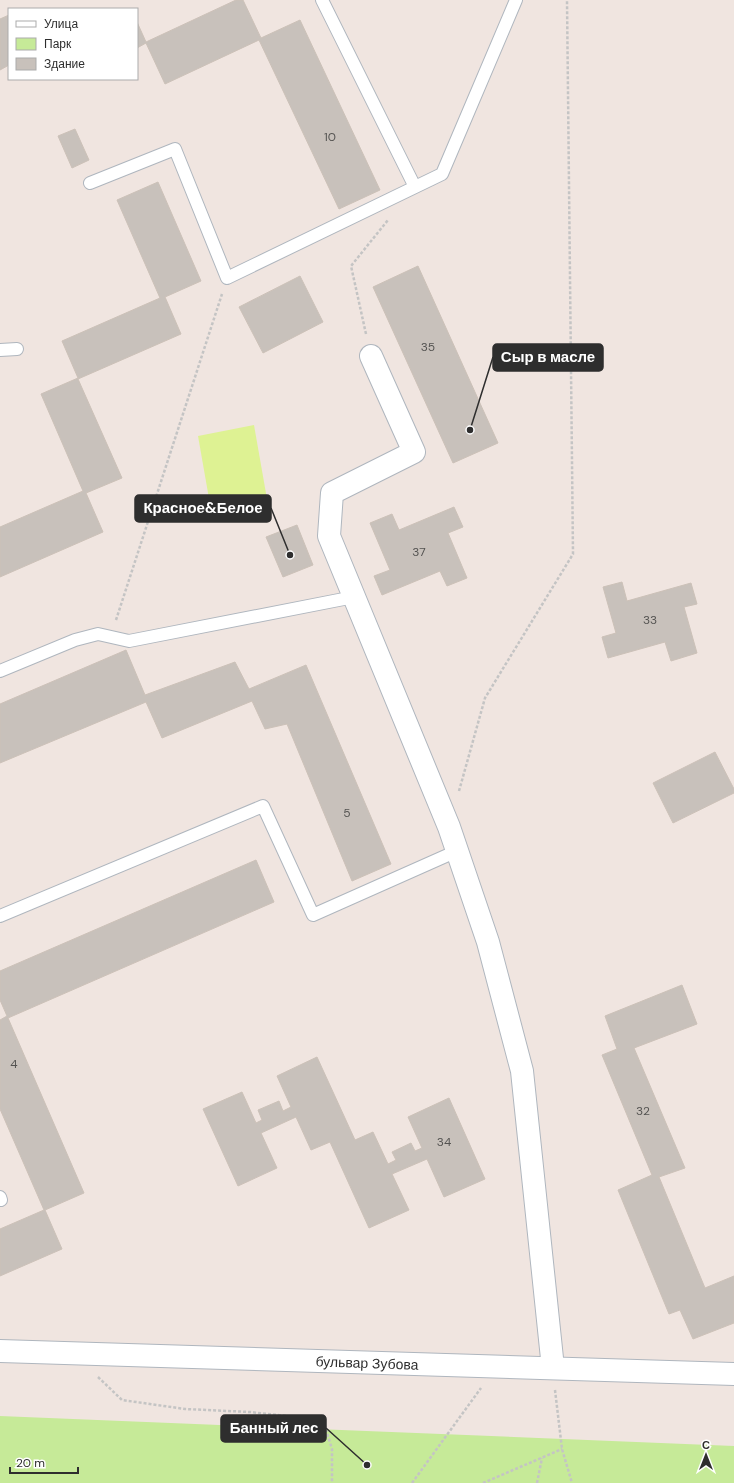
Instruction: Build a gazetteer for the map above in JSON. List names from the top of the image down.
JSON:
{
  "streets": {
    "street": ["бульвар Зубова"]
  },
  "places": ["Сыр в масле", "Красное&Белое", "Банный лес"],
  "house_numbers": [
    "10",
    "35",
    "37",
    "33",
    "5",
    "4",
    "32",
    "34"
  ],
  "legend": ["Улица", "Парк", "Здание"],
  "scale_bar": "20 m",
  "north": "top"
}
